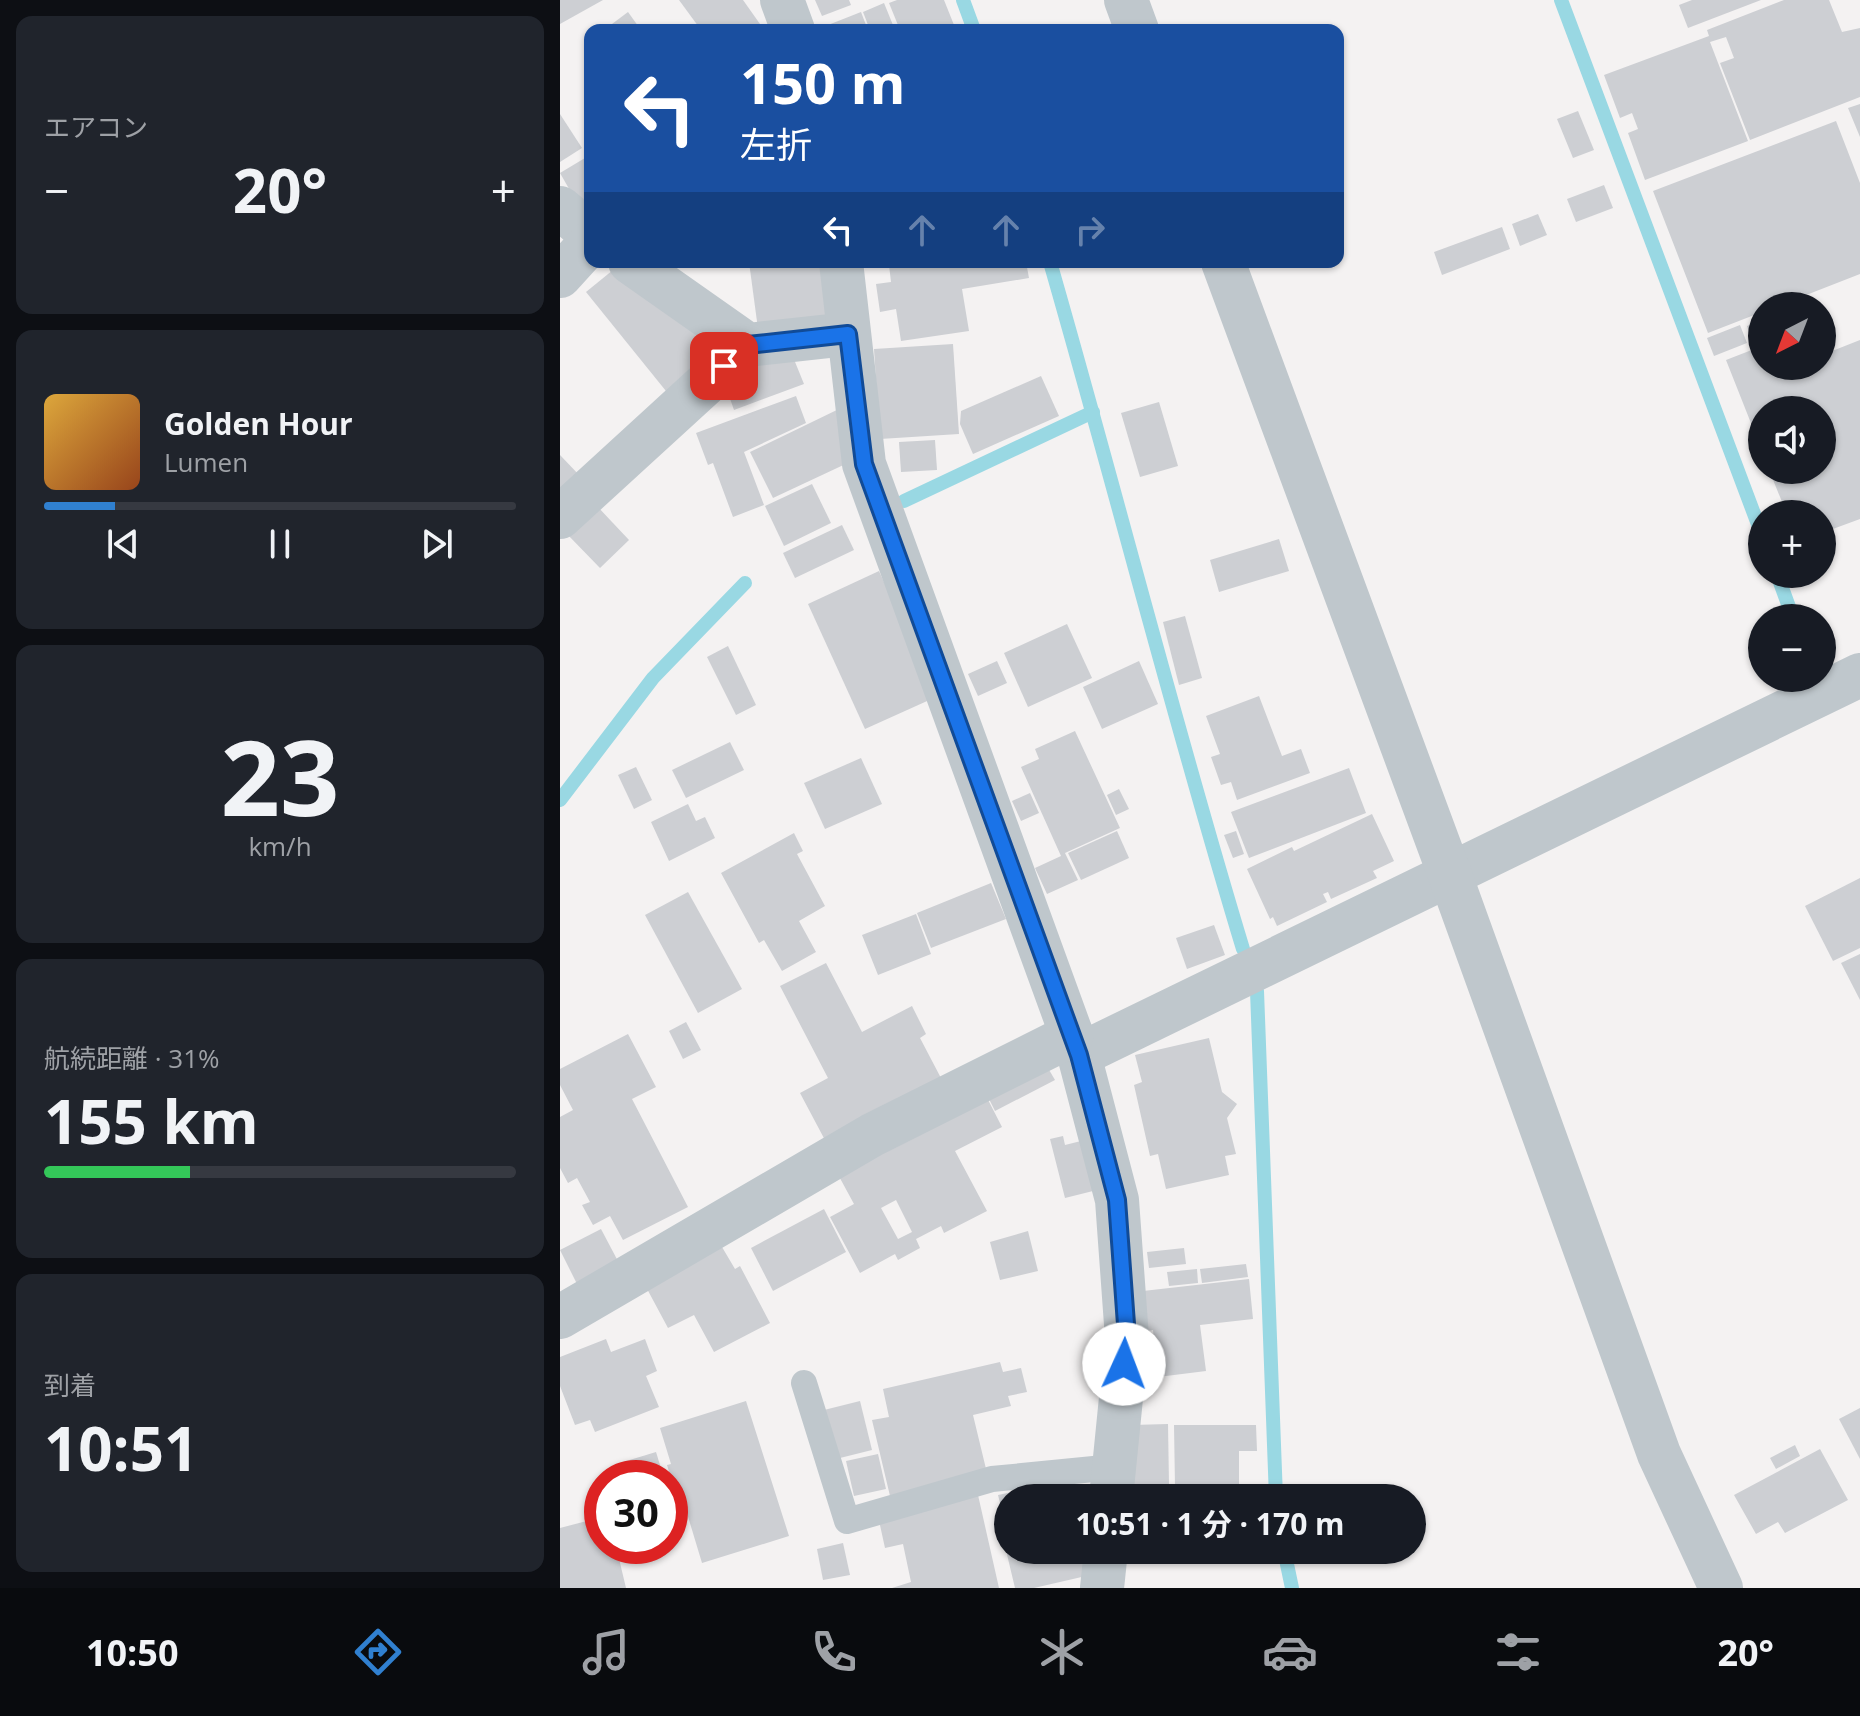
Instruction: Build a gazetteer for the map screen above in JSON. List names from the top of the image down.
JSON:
{
  "north": "bottom left",
  "page": {
    "tile": [
      "エアコン",
      ["23", "km/h"],
      ["航続距離 · 31%", "155 km"],
      ["到着", "10:51"]
    ],
    "turn": ["150 m", "左折"],
    "heat": ["−", "20°", "+"],
    "map_buttons": ["+", "−"],
    "song": ["Golden Hour", "Lumen"],
    "limit": "30",
    "trip": "10:51 · 1 分 · 170 m",
    "tabs": ["10:50", "20°"]
  }
}
